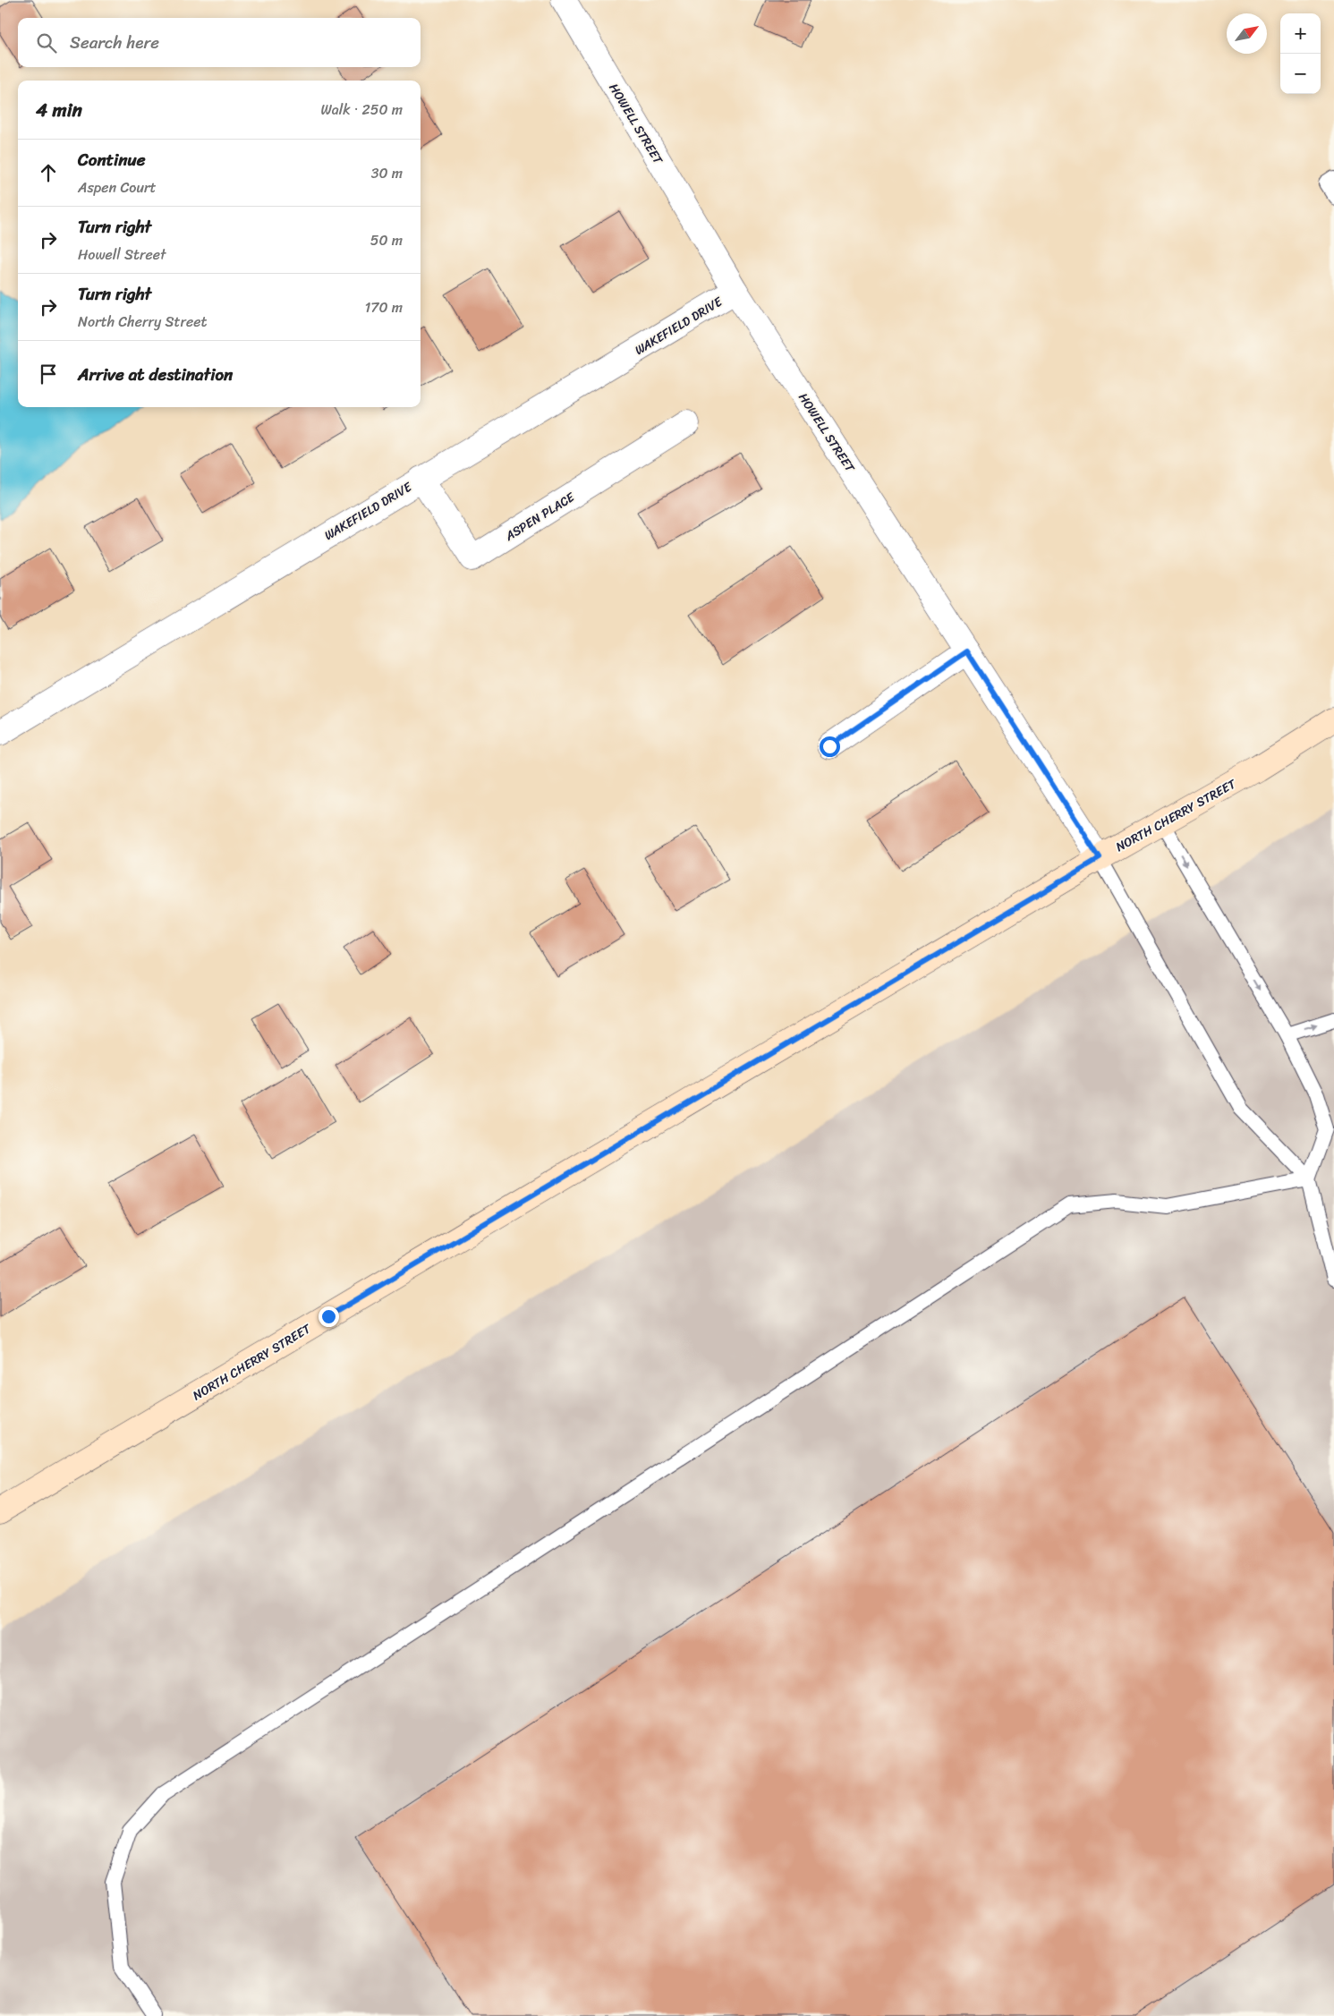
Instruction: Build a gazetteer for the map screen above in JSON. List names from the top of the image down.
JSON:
{
  "streets": {
    "main road": ["NORTH CHERRY STREET"],
    "street": ["HOWELL STREET", "WAKEFIELD DRIVE", "ASPEN PLACE"]
  },
  "crossings": [
    ["HOWELL STREET", "WAKEFIELD DRIVE"],
    ["HOWELL STREET", "NORTH CHERRY STREET"],
    ["WAKEFIELD DRIVE", "ASPEN PLACE"]
  ],
  "north": "top right",
  "page": {
    "map_buttons": ["+", "−"],
    "search": "Search here",
    "heading": ["4 min", "Walk · 250 m"],
    "list": [
      ["Continue", "Aspen Court", "30 m"],
      ["Turn right", "Howell Street", "50 m"],
      ["Turn right", "North Cherry Street", "170 m"],
      "Arrive at destination"
    ]
  }
}
